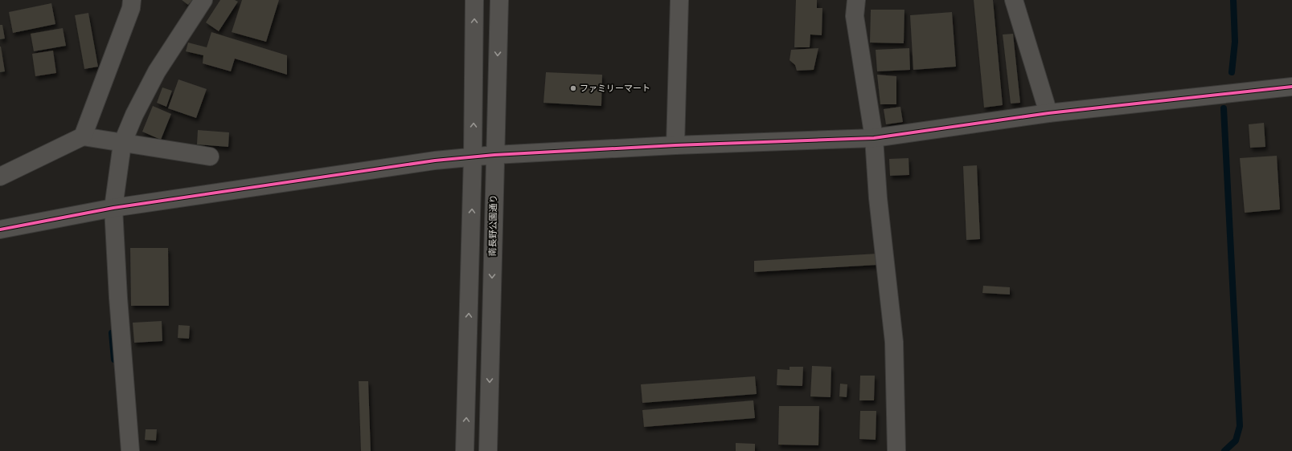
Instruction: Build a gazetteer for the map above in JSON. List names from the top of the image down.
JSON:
{
  "streets": {
    "street": ["南長野公園通り"]
  },
  "places": ["ファミリーマート"]
}
